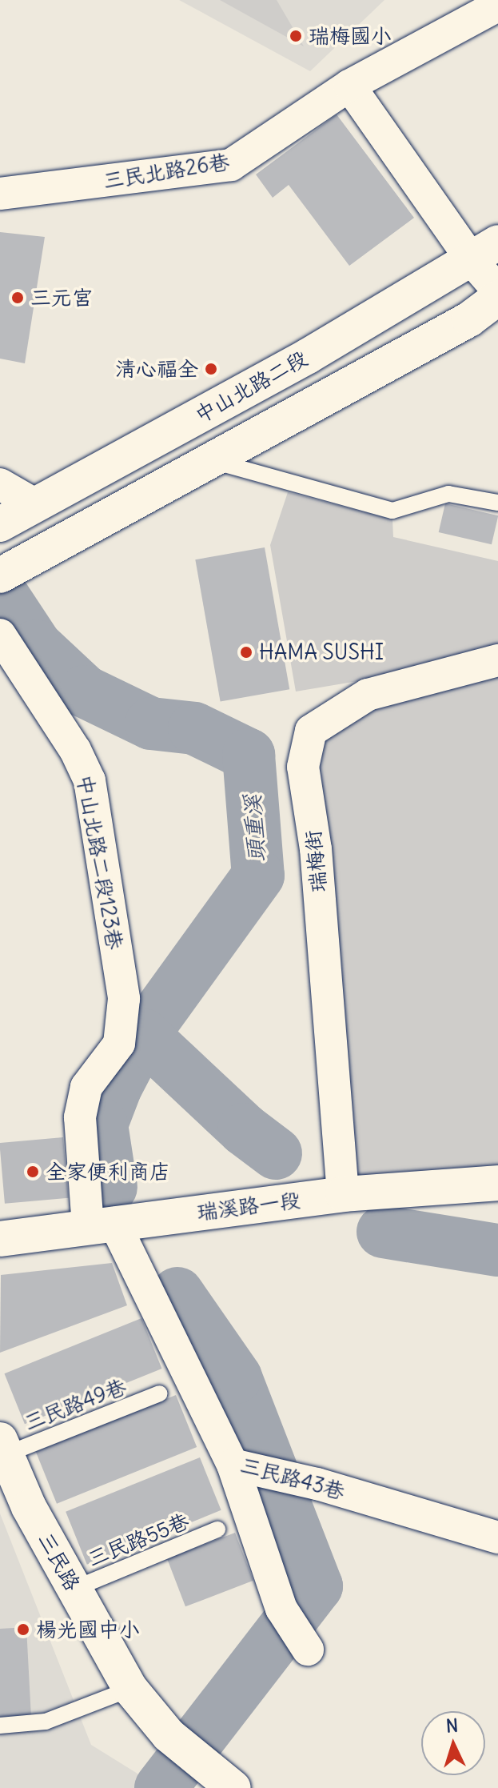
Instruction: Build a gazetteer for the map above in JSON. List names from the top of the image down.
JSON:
{
  "streets": {
    "main road": ["中山北路二段", "瑞溪路一段", "三民路"],
    "street": [
      "三民北路26巷",
      "瑞梅街",
      "中山北路二段123巷",
      "三民路43巷"
    ],
    "lane": ["三民路49巷", "三民路55巷"]
  },
  "crossings": [
    ["瑞梅街", "瑞溪路一段"],
    ["中山北路二段123巷", "瑞溪路一段"],
    ["中山北路二段123巷", "三民路43巷"],
    ["瑞溪路一段", "三民路43巷"],
    ["三民路49巷", "三民路"],
    ["三民路55巷", "三民路"]
  ],
  "water": ["頭重溪"],
  "places": [
    "瑞梅國小",
    "三元宮",
    "清心福全",
    "HAMA SUSHI",
    "全家便利商店",
    "楊光國中小"
  ],
  "north": "top"
}
